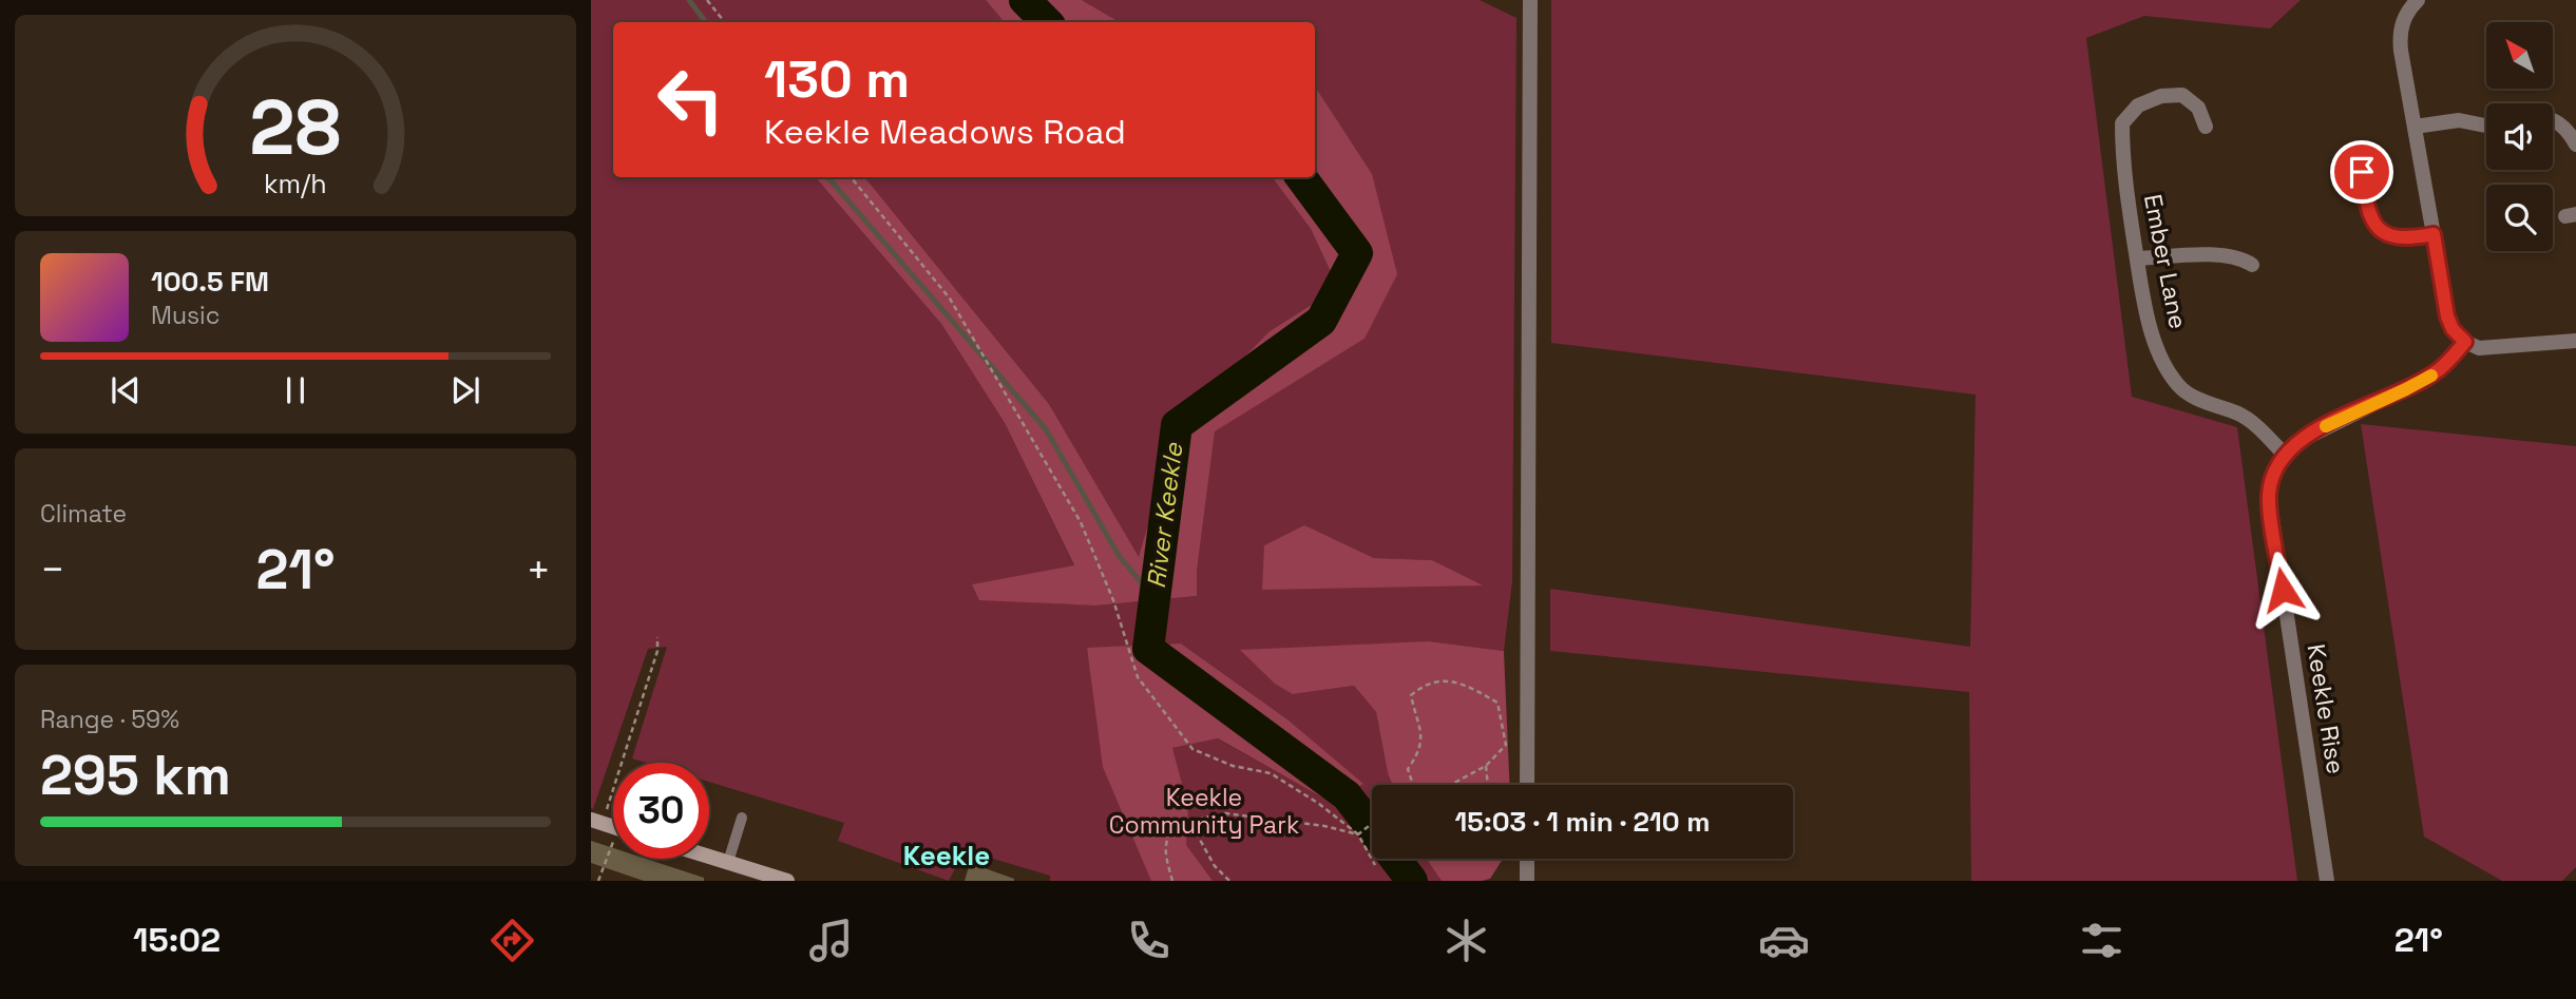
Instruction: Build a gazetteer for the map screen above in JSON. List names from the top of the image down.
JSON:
{
  "streets": {
    "street": ["Ember Lane", "Keekle Rise"]
  },
  "crossings": [
    ["Ember Lane", "Keekle Rise"]
  ],
  "districts": ["Keekle"],
  "water": ["River Keekle"],
  "parks": ["Keekle Community Park"],
  "north": "top left",
  "page": {
    "turn": ["130 m", "Keekle Meadows Road"],
    "song": ["100.5 FM", "Music"],
    "tile": [
      "Climate",
      ["Range · 59%", "295 km"]
    ],
    "heat": ["−", "21°", "+"],
    "limit": "30",
    "trip": "15:03 · 1 min · 210 m",
    "tabs": ["15:02", "21°"],
    "gauge": ["28", "km/h"]
  }
}
